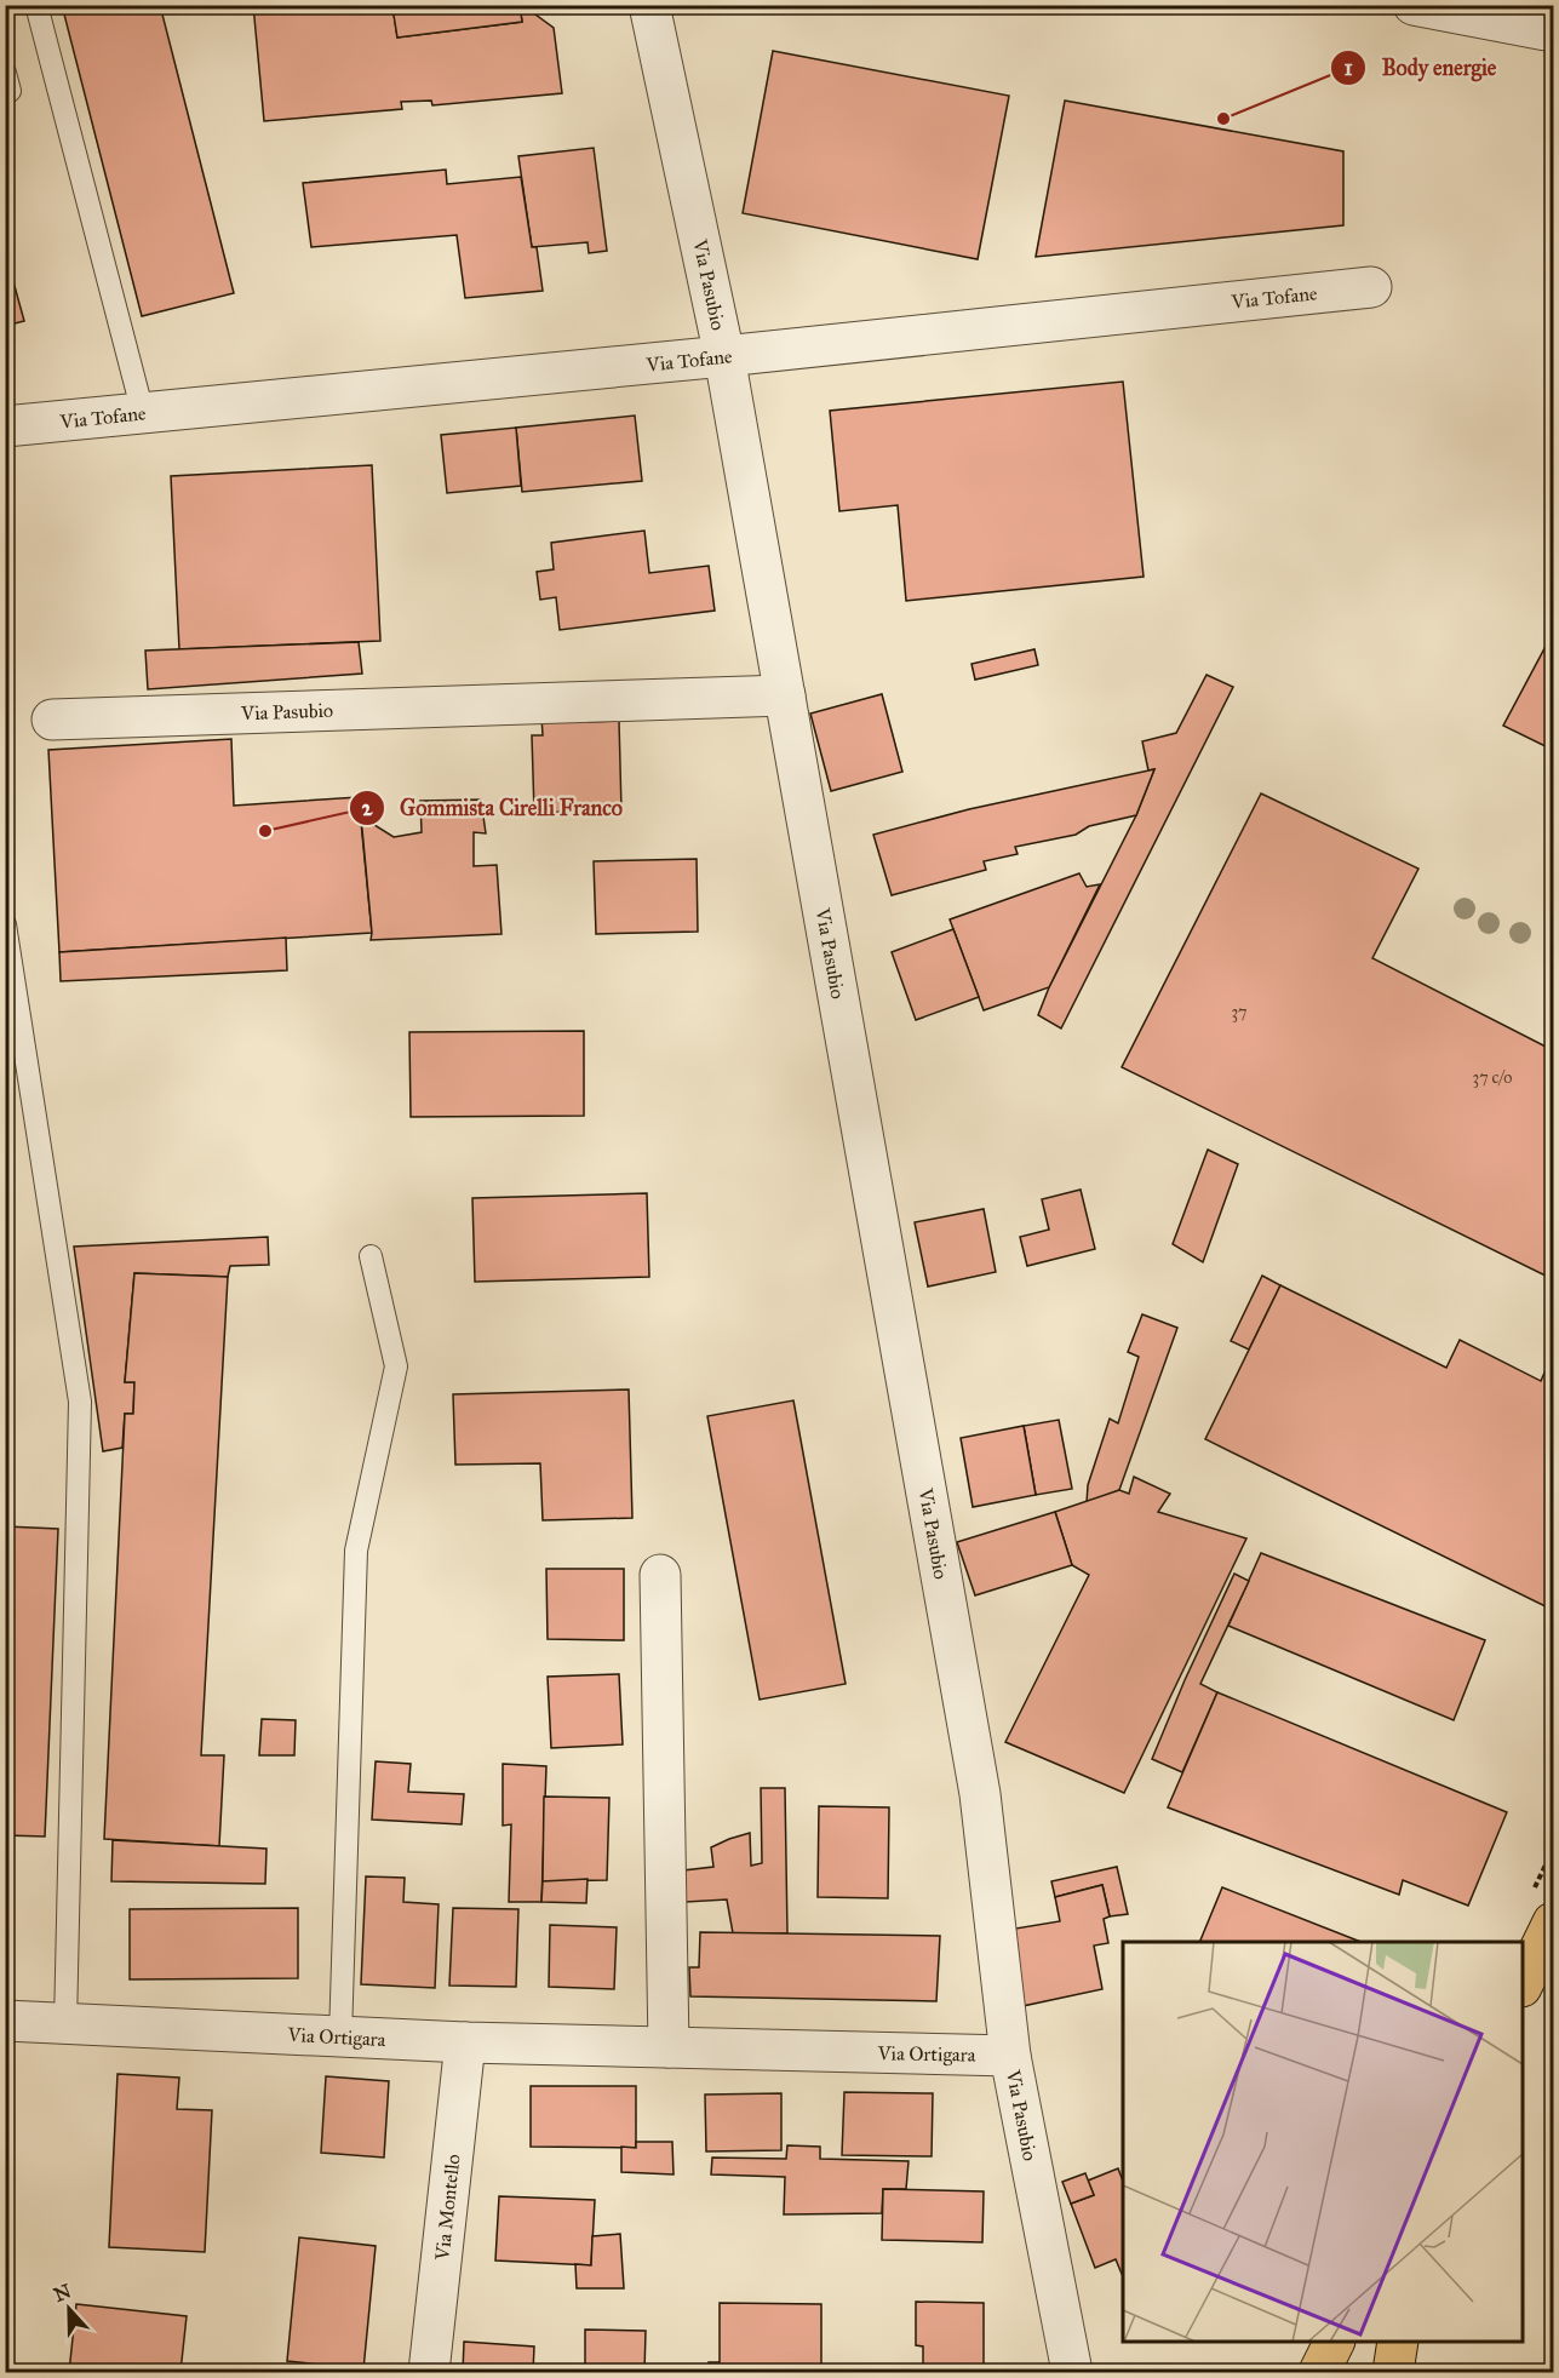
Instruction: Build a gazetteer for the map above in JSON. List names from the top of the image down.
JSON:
{
  "streets": {
    "street": [
      "Via Pasubio",
      "Via Tofane",
      "Via Ortigara",
      "Via Montello"
    ]
  },
  "crossings": [
    ["Via Pasubio", "Via Tofane"],
    ["Via Pasubio", "Via Ortigara"],
    ["Via Ortigara", "Via Montello"]
  ],
  "places": ["Body energie", "Gommista Cirelli Franco"],
  "house_numbers": ["37", "37 c/o"],
  "north": "top"
}
